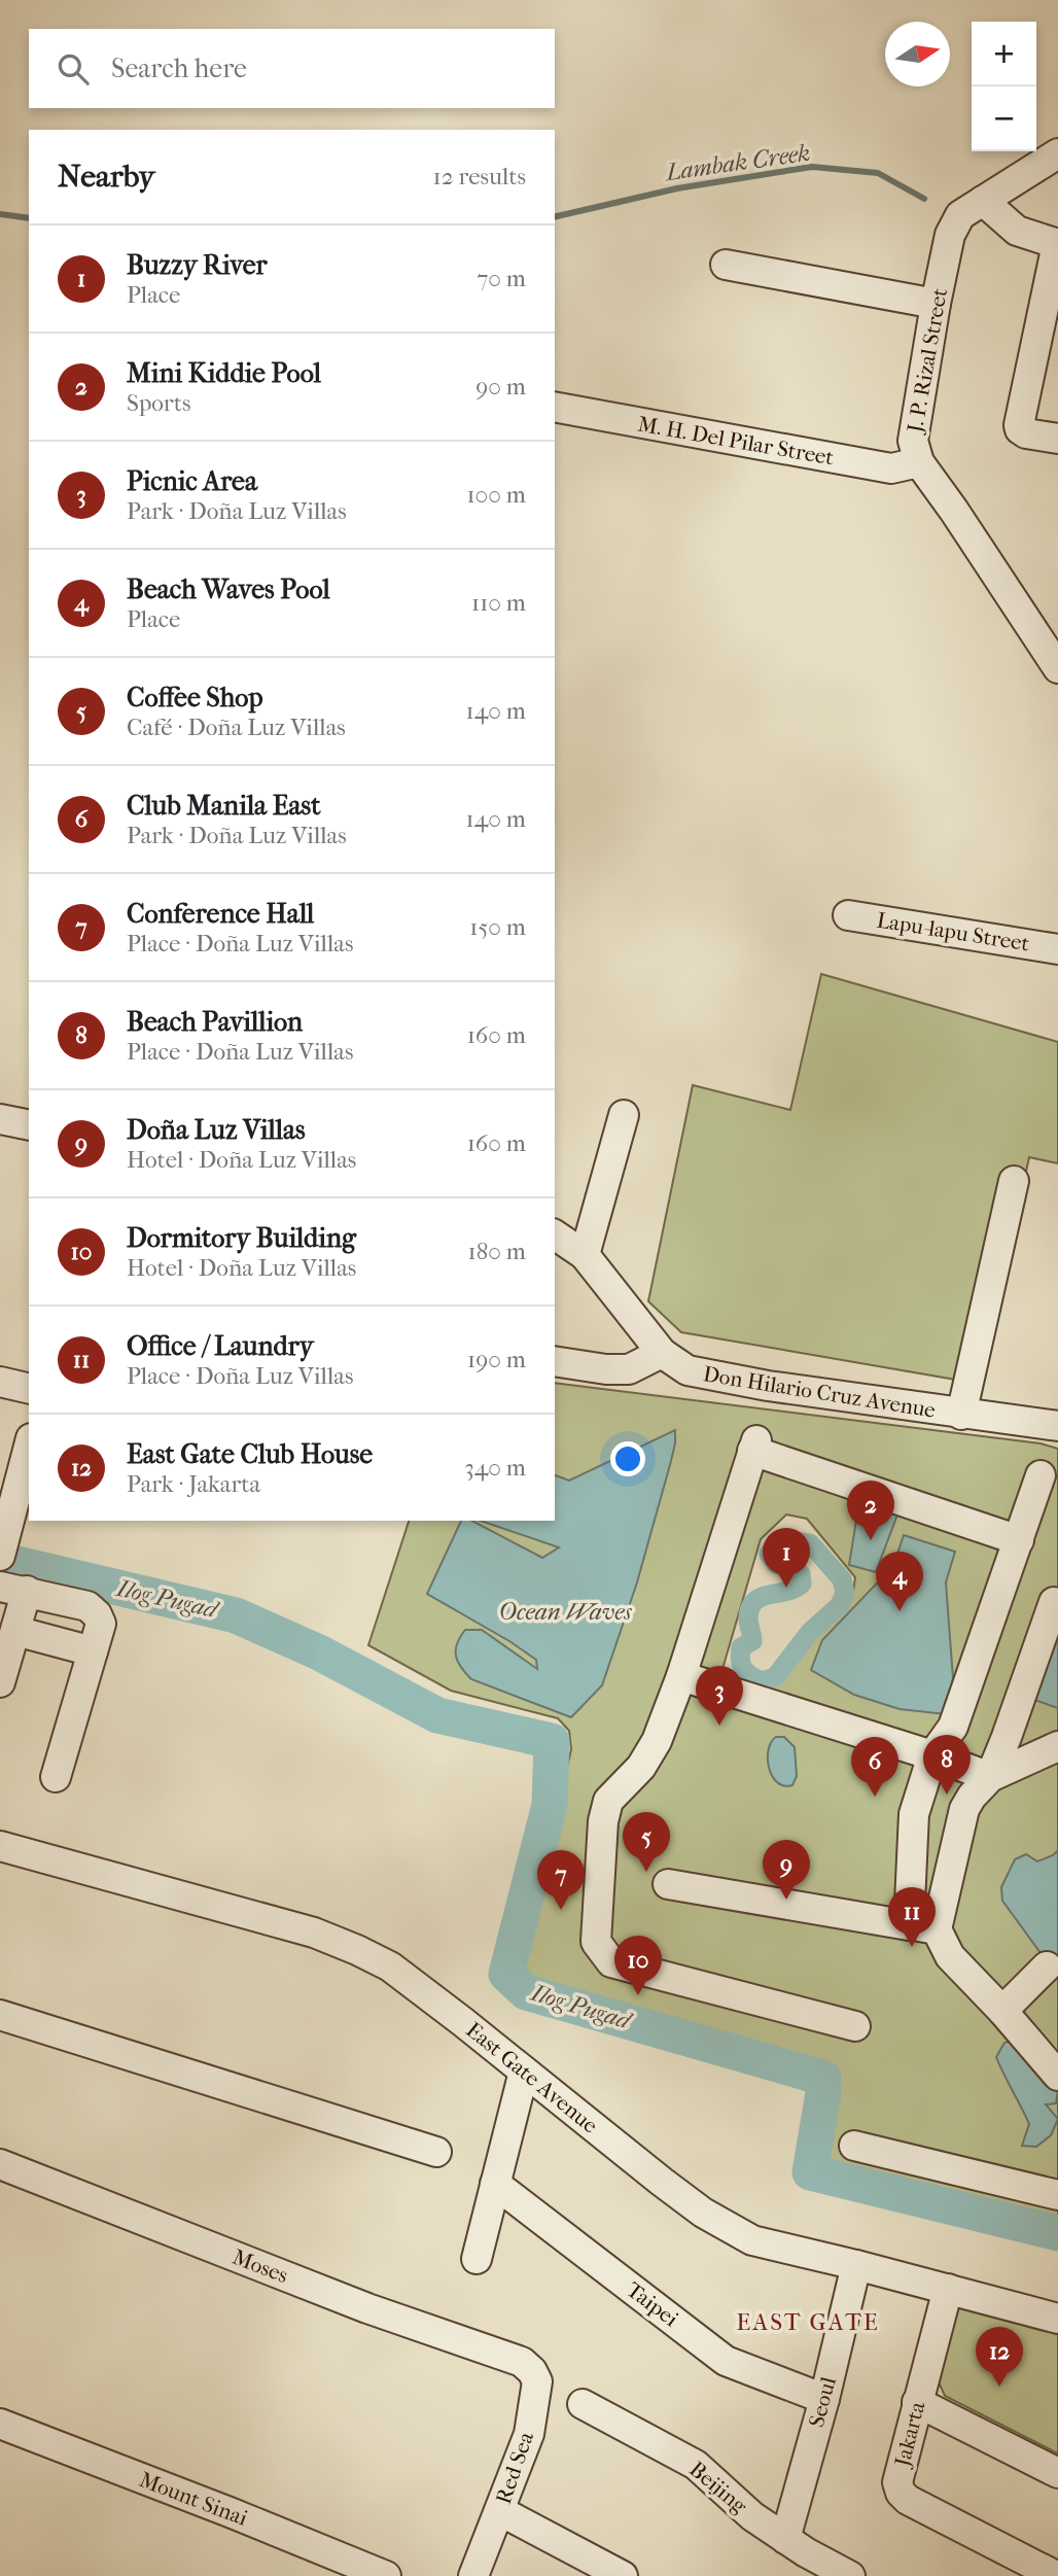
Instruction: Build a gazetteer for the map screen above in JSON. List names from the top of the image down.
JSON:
{
  "streets": {
    "street": [
      "J. P. Rizal Street",
      "M. H. Del Pilar Street",
      "Lapu-lapu Street",
      "Don Hilario Cruz Avenue",
      "East Gate Avenue",
      "Moses",
      "Taipei",
      "Seoul",
      "Jakarta",
      "Red Sea",
      "Beijing",
      "Mount Sinai"
    ]
  },
  "crossings": [
    ["J. P. Rizal Street", "M. H. Del Pilar Street"],
    ["East Gate Avenue", "Seoul"],
    ["East Gate Avenue", "Jakarta"],
    ["Moses", "Red Sea"],
    ["Taipei", "Seoul"],
    ["Seoul", "Beijing"]
  ],
  "districts": ["EAST GATE"],
  "water": ["Lambak Creek", "Ilog Pugad", "Ocean Waves"],
  "north": "right",
  "page": {
    "map_buttons": ["+", "−"],
    "search": "Search here",
    "heading": ["Nearby", "12 results"],
    "list": [
      {
        "mark": "1",
        "name": "Buzzy River",
        "note": "Place",
        "value": "70 m"
      },
      {
        "mark": "2",
        "name": "Mini Kiddie Pool",
        "note": "Sports",
        "value": "90 m"
      },
      {
        "mark": "3",
        "name": "Picnic Area",
        "note": "Park · Doña Luz Villas",
        "value": "100 m"
      },
      {
        "mark": "4",
        "name": "Beach Waves Pool",
        "note": "Place",
        "value": "110 m"
      },
      {
        "mark": "5",
        "name": "Coffee Shop",
        "note": "Café · Doña Luz Villas",
        "value": "140 m"
      },
      {
        "mark": "6",
        "name": "Club Manila East",
        "note": "Park · Doña Luz Villas",
        "value": "140 m"
      },
      {
        "mark": "7",
        "name": "Conference Hall",
        "note": "Place · Doña Luz Villas",
        "value": "150 m"
      },
      {
        "mark": "8",
        "name": "Beach Pavillion",
        "note": "Place · Doña Luz Villas",
        "value": "160 m"
      },
      {
        "mark": "9",
        "name": "Doña Luz Villas",
        "note": "Hotel · Doña Luz Villas",
        "value": "160 m"
      },
      {
        "mark": "10",
        "name": "Dormitory Building",
        "note": "Hotel · Doña Luz Villas",
        "value": "180 m"
      },
      {
        "mark": "11",
        "name": "Office / Laundry",
        "note": "Place · Doña Luz Villas",
        "value": "190 m"
      },
      {
        "mark": "12",
        "name": "East Gate Club House",
        "note": "Park · Jakarta",
        "value": "340 m"
      }
    ],
    "pins": [
      "2",
      "1",
      "4",
      "3",
      "8",
      "6",
      "5",
      "9",
      "7",
      "11",
      "10",
      "12"
    ]
  }
}
